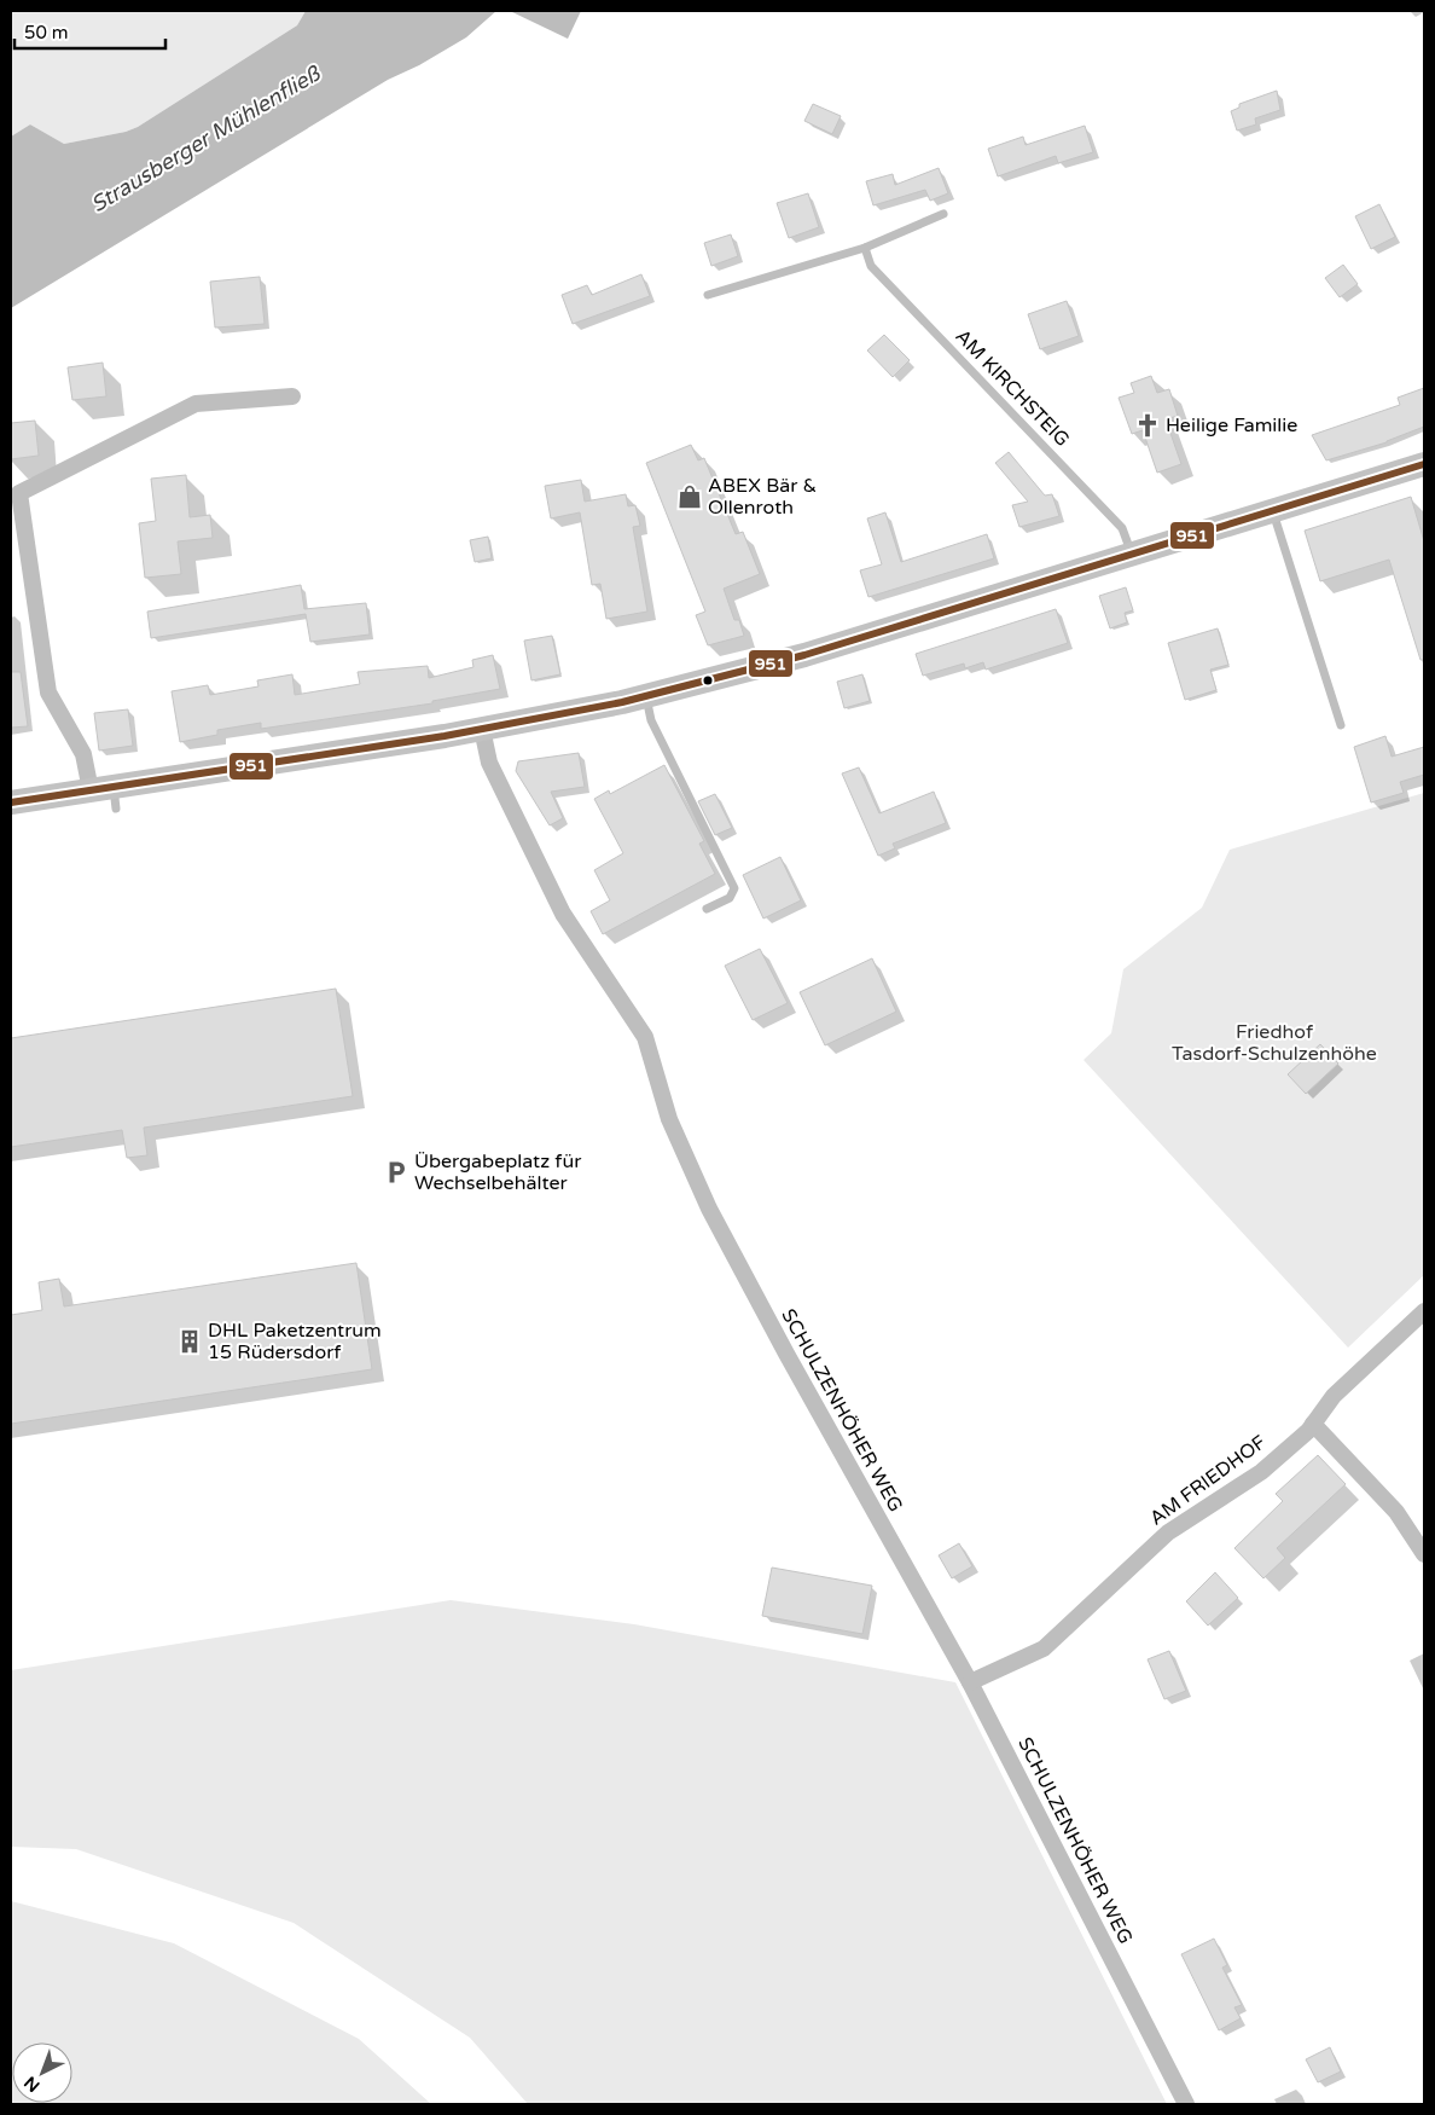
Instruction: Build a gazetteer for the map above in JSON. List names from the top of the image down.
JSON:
{
  "streets": {
    "street": ["SCHULZENHÖHER WEG", "AM FRIEDHOF"],
    "lane": ["AM KIRCHSTEIG"]
  },
  "crossings": [
    ["SCHULZENHÖHER WEG", "AM FRIEDHOF"]
  ],
  "water": ["Strausberger Mühlenfließ"],
  "parks": ["Friedhof Tasdorf-Schulzenhöhe"],
  "places": {
    "church": ["Heilige Familie"],
    "shop": ["ABEX Bär & Ollenroth"],
    "parking": ["Übergabeplatz für Wechselbehälter"],
    "building": ["DHL Paketzentrum 15 Rüdersdorf"]
  },
  "lines": ["transit line 951"],
  "scale_bar": "50 m",
  "north": "bottom left"
}
